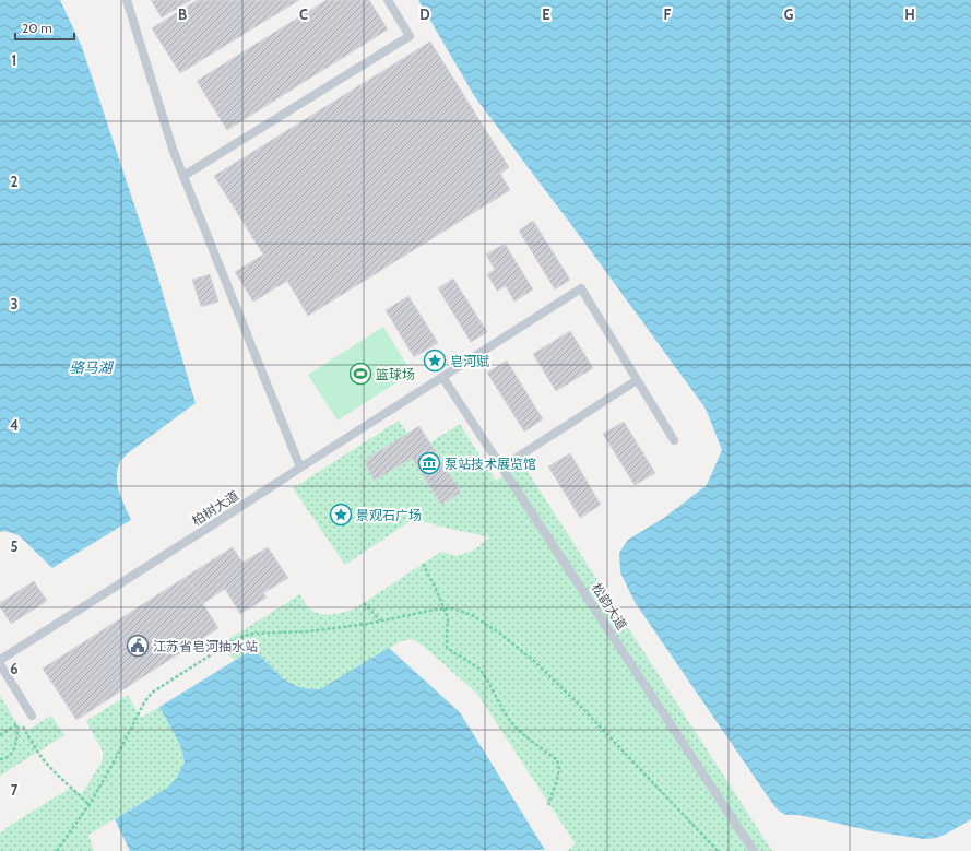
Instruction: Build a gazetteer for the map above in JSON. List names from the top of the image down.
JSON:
{
  "streets": {
    "lane": ["柏树大道", "松韵大道"]
  },
  "crossings": [
    ["柏树大道", "松韵大道"]
  ],
  "water": ["骆马湖"],
  "places": {
    "place": ["皂河赋", "景观石广场"],
    "sports": ["篮球场"],
    "museum": ["泵站技术展览馆"],
    "public building": ["江苏省皂河抽水站"]
  },
  "scale_bar": "20 m",
  "grid": {
    "columns": [
      "B",
      "C",
      "D",
      "E",
      "F",
      "G",
      "H"
    ],
    "rows": [
      "1",
      "2",
      "3",
      "4",
      "5",
      "6",
      "7"
    ]
  }
}
